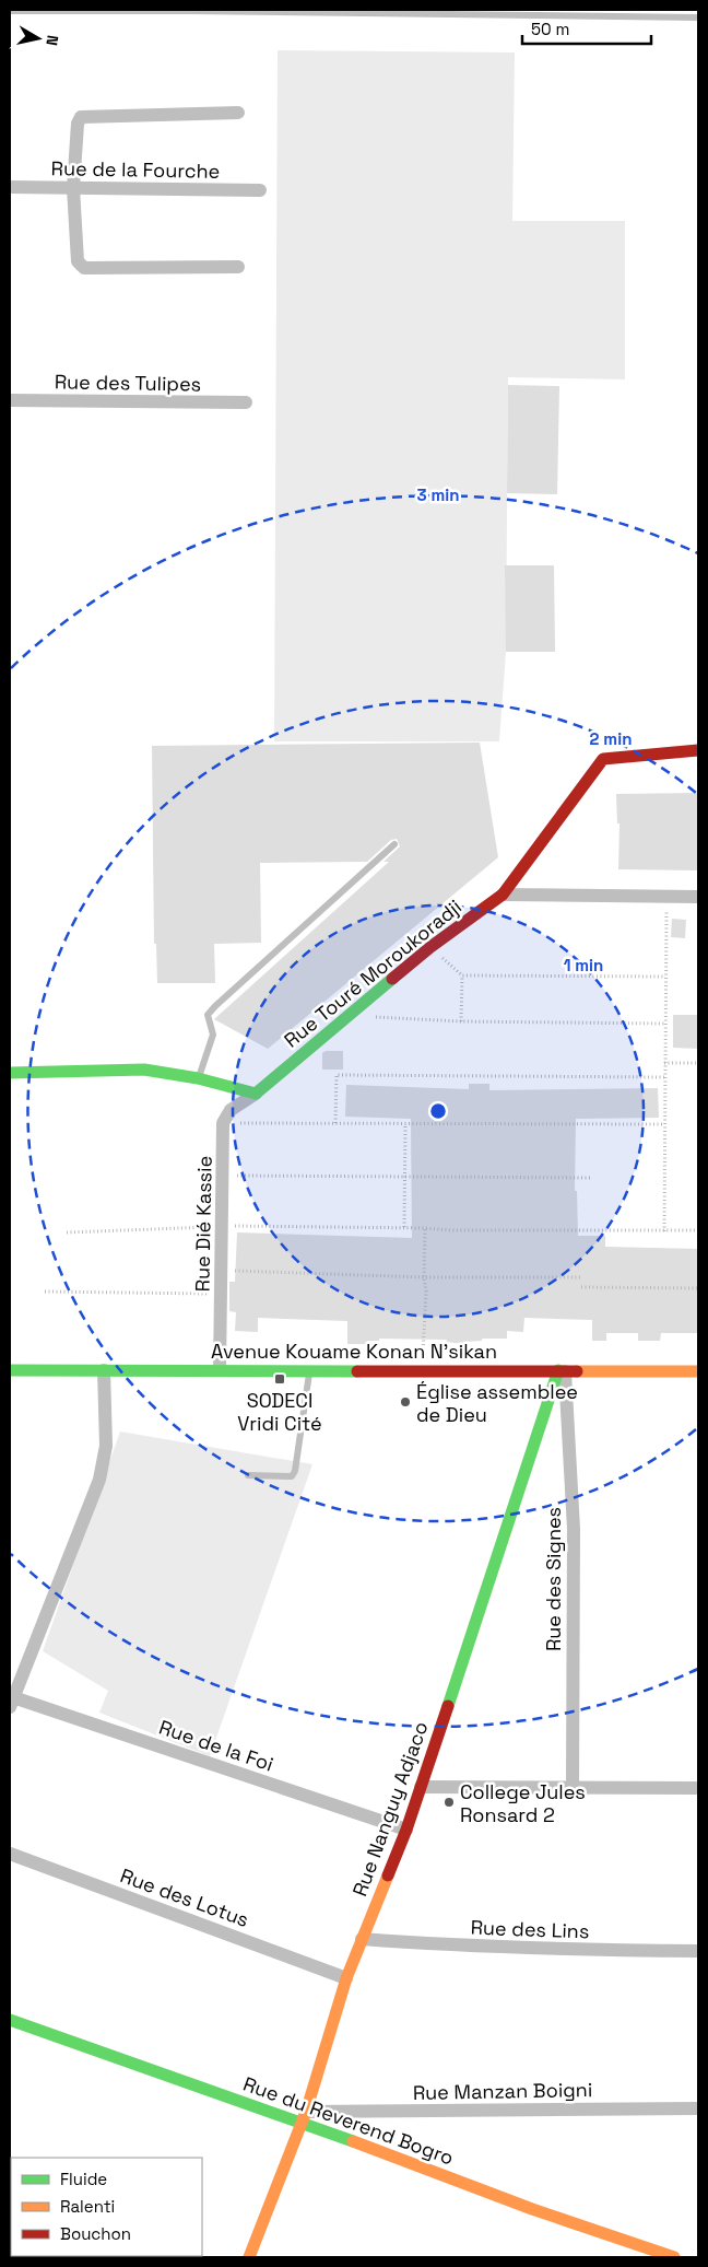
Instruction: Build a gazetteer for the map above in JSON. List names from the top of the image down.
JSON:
{
  "streets": {
    "street": [
      "Rue de la Fourche",
      "Rue des Tulipes",
      "Rue Touré Moroukoradji",
      "Rue Dié Kassie",
      "Avenue Kouame Konan N'sikan",
      "Rue des Signes",
      "Rue de la Foi",
      "Rue Nanguy Adjaco",
      "Rue des Lotus",
      "Rue des Lins",
      "Rue Manzan Boigni",
      "Rue du Reverend Bogro"
    ]
  },
  "crossings": [
    ["Rue Dié Kassie", "Avenue Kouame Konan N'sikan"],
    ["Avenue Kouame Konan N'sikan", "Rue des Signes"],
    ["Avenue Kouame Konan N'sikan", "Rue Nanguy Adjaco"],
    ["Rue des Signes", "Rue Nanguy Adjaco"],
    ["Rue de la Foi", "Rue Nanguy Adjaco"],
    ["Rue Nanguy Adjaco", "Rue des Lotus"],
    ["Rue Nanguy Adjaco", "Rue des Lins"],
    ["Rue Nanguy Adjaco", "Rue Manzan Boigni"],
    ["Rue Nanguy Adjaco", "Rue du Reverend Bogro"],
    ["Rue Manzan Boigni", "Rue du Reverend Bogro"]
  ],
  "places": {
    "transit": ["SODECI Vridi Cité"],
    "other": ["Église assemblee de Dieu", "College Jules Ronsard 2"]
  },
  "legend": ["Fluide", "Ralenti", "Bouchon"],
  "scale_bar": "50 m",
  "north": "right",
  "rings": ["3 min", "2 min", "1 min"]
}
